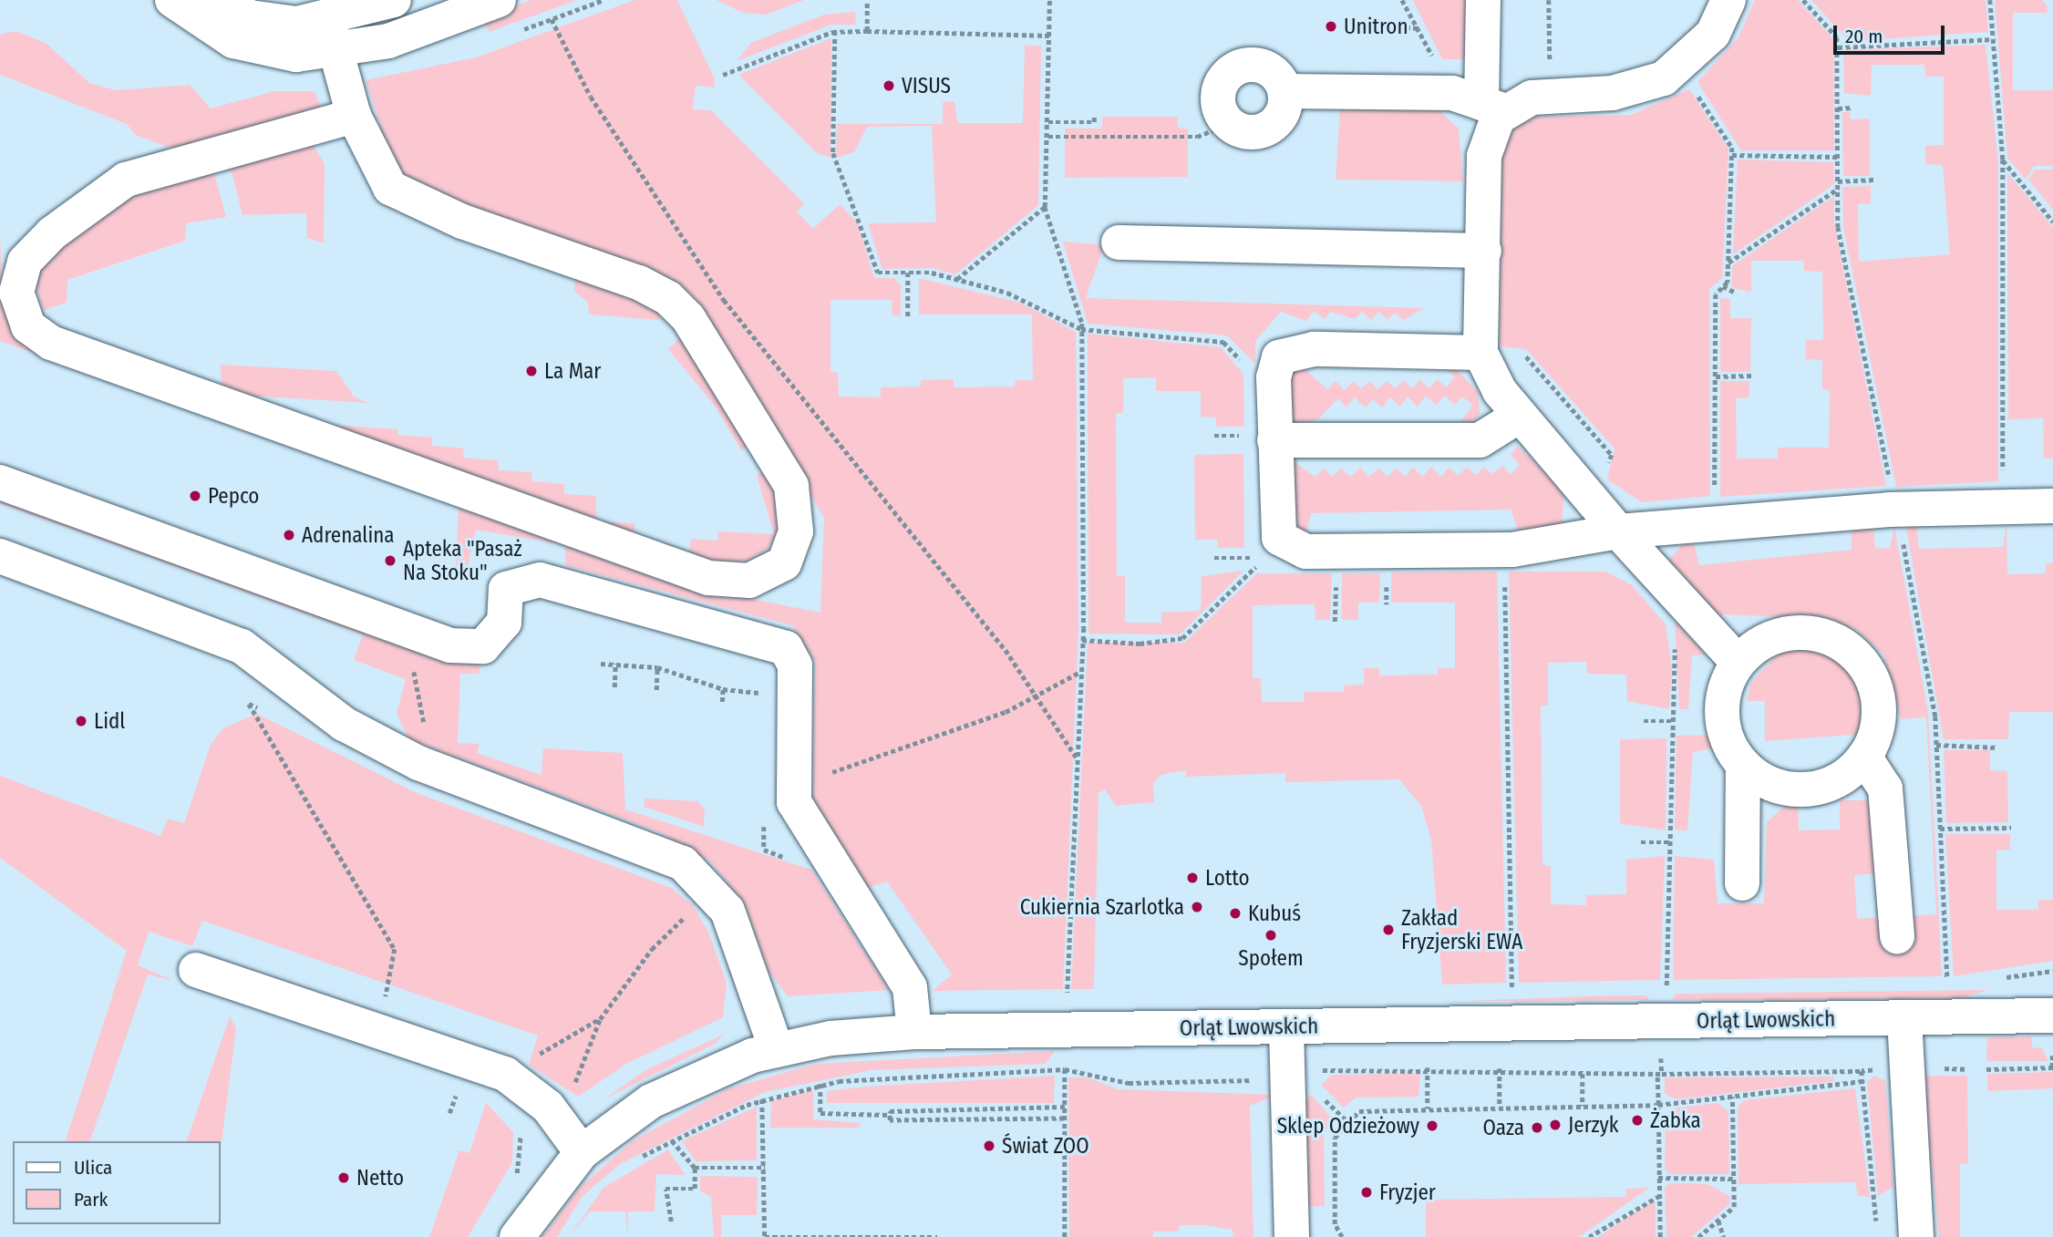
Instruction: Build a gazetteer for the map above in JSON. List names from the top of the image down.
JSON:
{
  "streets": {
    "street": ["Orląt Lwowskich"]
  },
  "places": [
    "Unitron",
    "VISUS",
    "La Mar",
    "Pepco",
    "Adrenalina",
    "Apteka \"Pasaż Na Stoku\"",
    "Lidl",
    "Lotto",
    "Cukiernia Szarlotka",
    "Kubuś",
    "Zakład Fryzjerski EWA",
    "Społem",
    "Żabka",
    "Jerzyk",
    "Sklep Odzieżowy",
    "Oaza",
    "Świat ZOO",
    "Netto",
    "Fryzjer"
  ],
  "legend": ["Ulica", "Park"],
  "scale_bar": "20 m"
}
